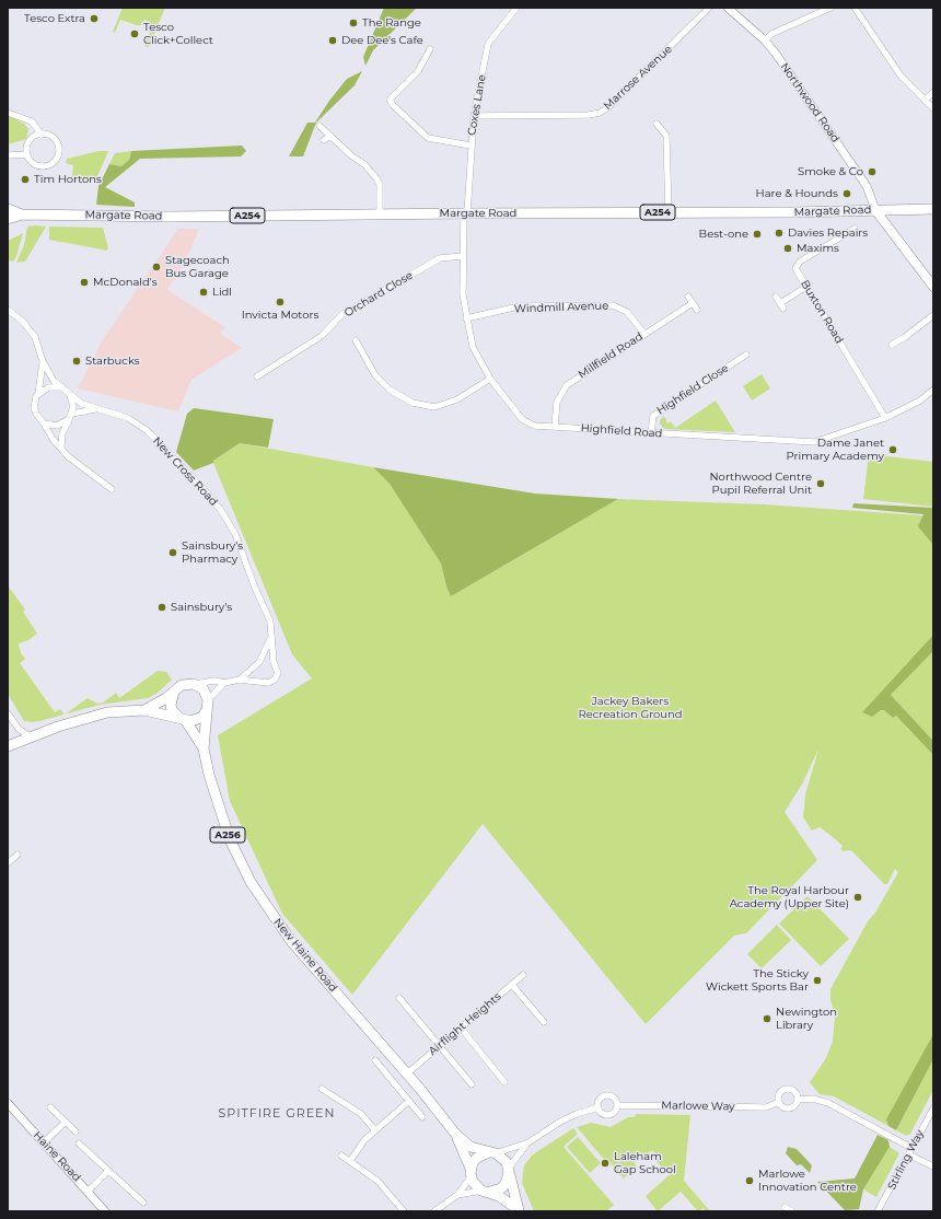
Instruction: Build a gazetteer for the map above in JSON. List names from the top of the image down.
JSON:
{
  "streets": {
    "main road": [
      "Margate Road",
      "A254",
      "A256",
      "New Haine Road"
    ],
    "street": [
      "Marrose Avenue",
      "Northwood Road",
      "Coxes Lane",
      "Orchard Close",
      "Windmill Avenue",
      "Buxton Road",
      "Millfield Road",
      "Highfield Close",
      "Highfield Road",
      "New Cross Road",
      "Airflight Heights",
      "Marlowe Way",
      "Haine Road",
      "Stirling Way"
    ]
  },
  "crossings": [
    ["Marrose Avenue", "Coxes Lane"],
    ["Northwood Road", "Margate Road"],
    ["Coxes Lane", "Margate Road"],
    ["Coxes Lane", "Highfield Road"],
    ["Margate Road", "Highfield Road"],
    ["Orchard Close", "Highfield Road"],
    ["Windmill Avenue", "Millfield Road"],
    ["Windmill Avenue", "Highfield Road"],
    ["Buxton Road", "Highfield Road"],
    ["Millfield Road", "Highfield Road"],
    ["Highfield Close", "Highfield Road"],
    ["New Haine Road", "Airflight Heights"],
    ["New Haine Road", "Marlowe Way"],
    ["Marlowe Way", "Stirling Way"]
  ],
  "districts": ["SPITFIRE GREEN"],
  "parks": ["Jackey Bakers Recreation Ground"],
  "places": [
    "Tesco Extra",
    "The Range",
    "Tesco Click+Collect",
    "Dee Dee's Cafe",
    "Smoke & Co",
    "Tim Hortons",
    "Hare & Hounds",
    "Davies Repairs",
    "Best-one",
    "Maxims",
    "Stagecoach Bus Garage",
    "McDonald's",
    "Lidl",
    "Invicta Motors",
    "Starbucks",
    "Dame Janet Primary Academy",
    "Northwood Centre Pupil Referral Unit",
    "Sainsbury's Pharmacy",
    "Sainsbury's",
    "The Royal Harbour Academy (Upper Site)",
    "The Sticky Wickett Sports Bar",
    "Newington Library",
    "Laleham Gap School",
    "Marlowe Innovation Centre"
  ]
}
